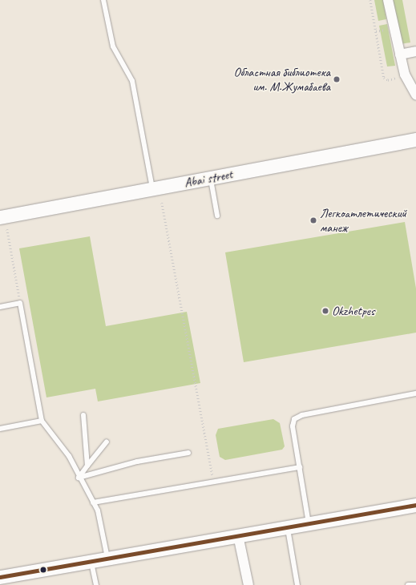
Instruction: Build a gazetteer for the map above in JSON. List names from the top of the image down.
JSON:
{
  "streets": {
    "street": ["Abai street"]
  },
  "places": ["Областная библиотека им. М.Жумабаева", "Легкоатлетический манеж", "Okzhetpes"]
}
